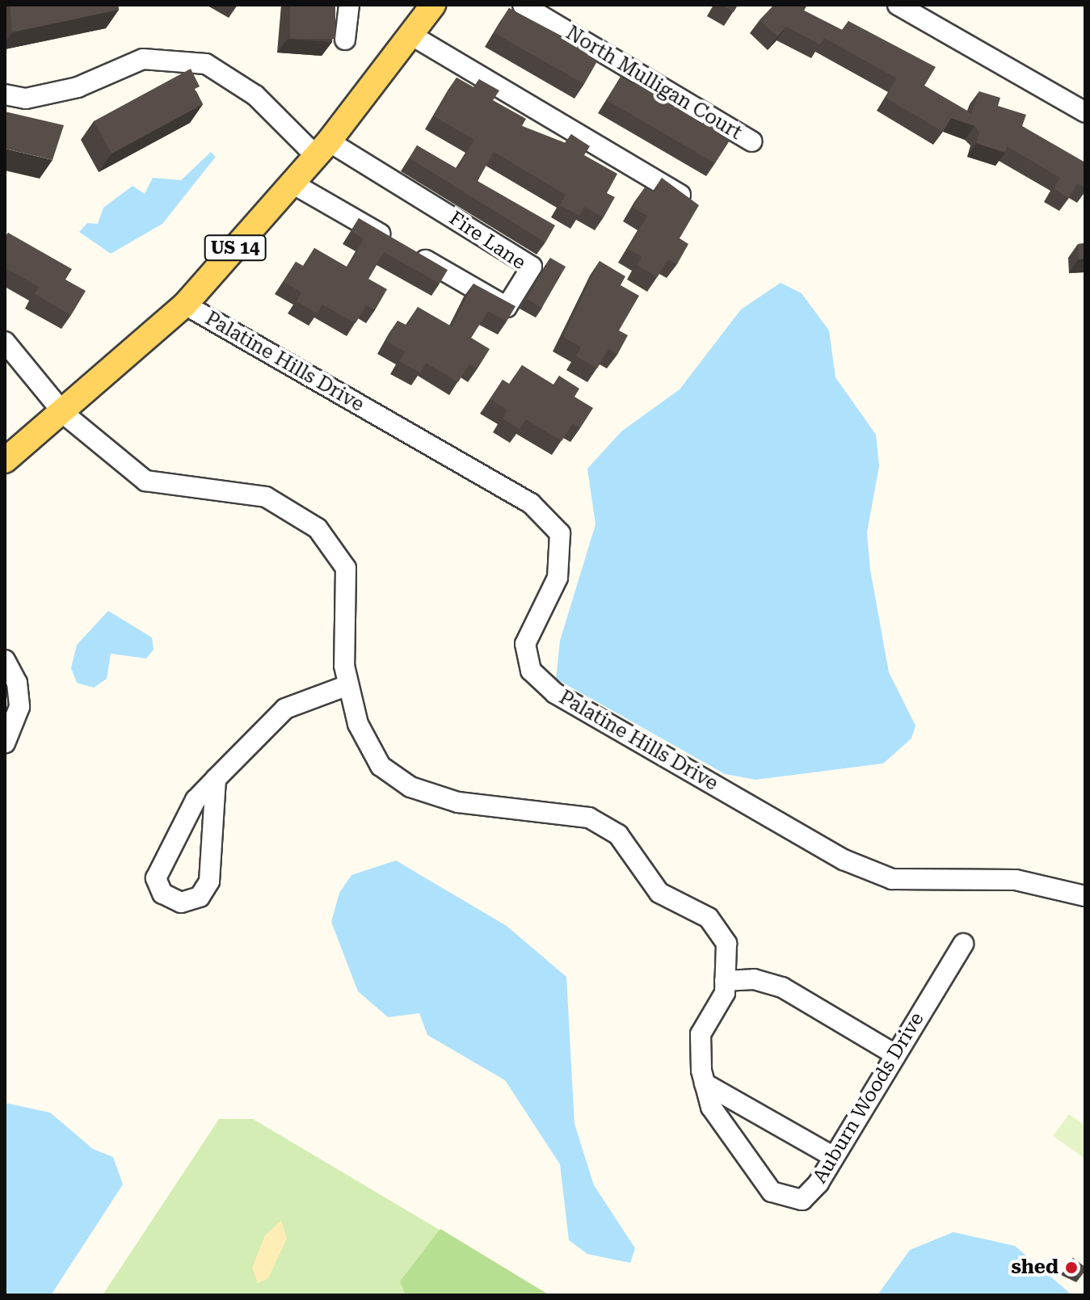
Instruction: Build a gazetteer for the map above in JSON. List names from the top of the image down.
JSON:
{
  "streets": {
    "main road": ["US 14"],
    "street": [
      "North Mulligan Court",
      "Fire Lane",
      "Palatine Hills Drive",
      "Auburn Woods Drive"
    ]
  },
  "crossings": [
    ["Fire Lane", "US 14"],
    ["US 14", "Palatine Hills Drive"],
    ["US 14", "Auburn Woods Drive"]
  ],
  "places": ["shed"]
}
